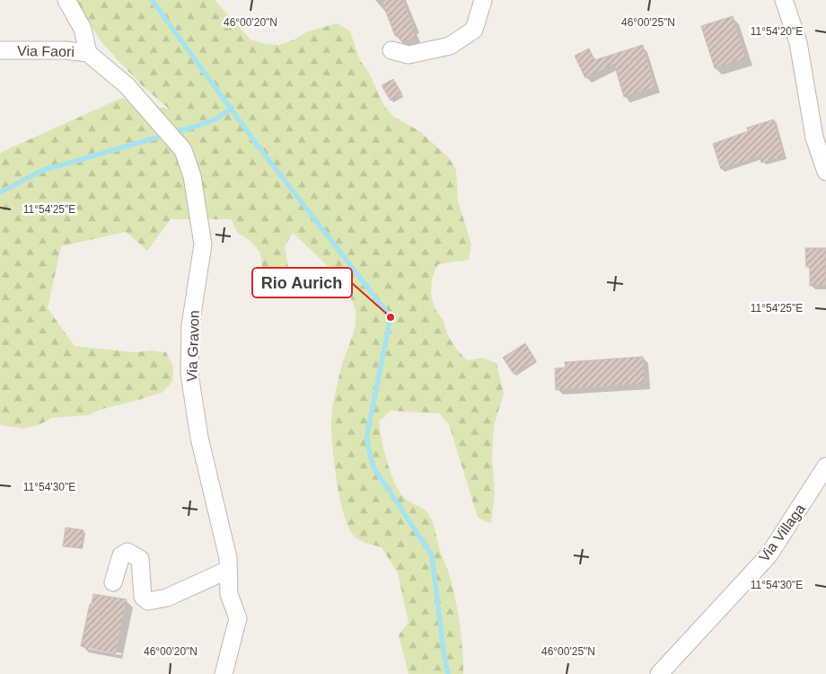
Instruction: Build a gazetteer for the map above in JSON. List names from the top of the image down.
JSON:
{
  "streets": {
    "street": ["Via Faori", "Via Gravon", "Via Villaga"]
  },
  "crossings": [
    ["Via Faori", "Via Gravon"]
  ],
  "places": ["Rio Aurich"],
  "coordinates": [
    "46°00'20\"N",
    "46°00'25\"N",
    "11°54'20\"E",
    "11°54'25\"E",
    "11°54'30\"E"
  ]
}
